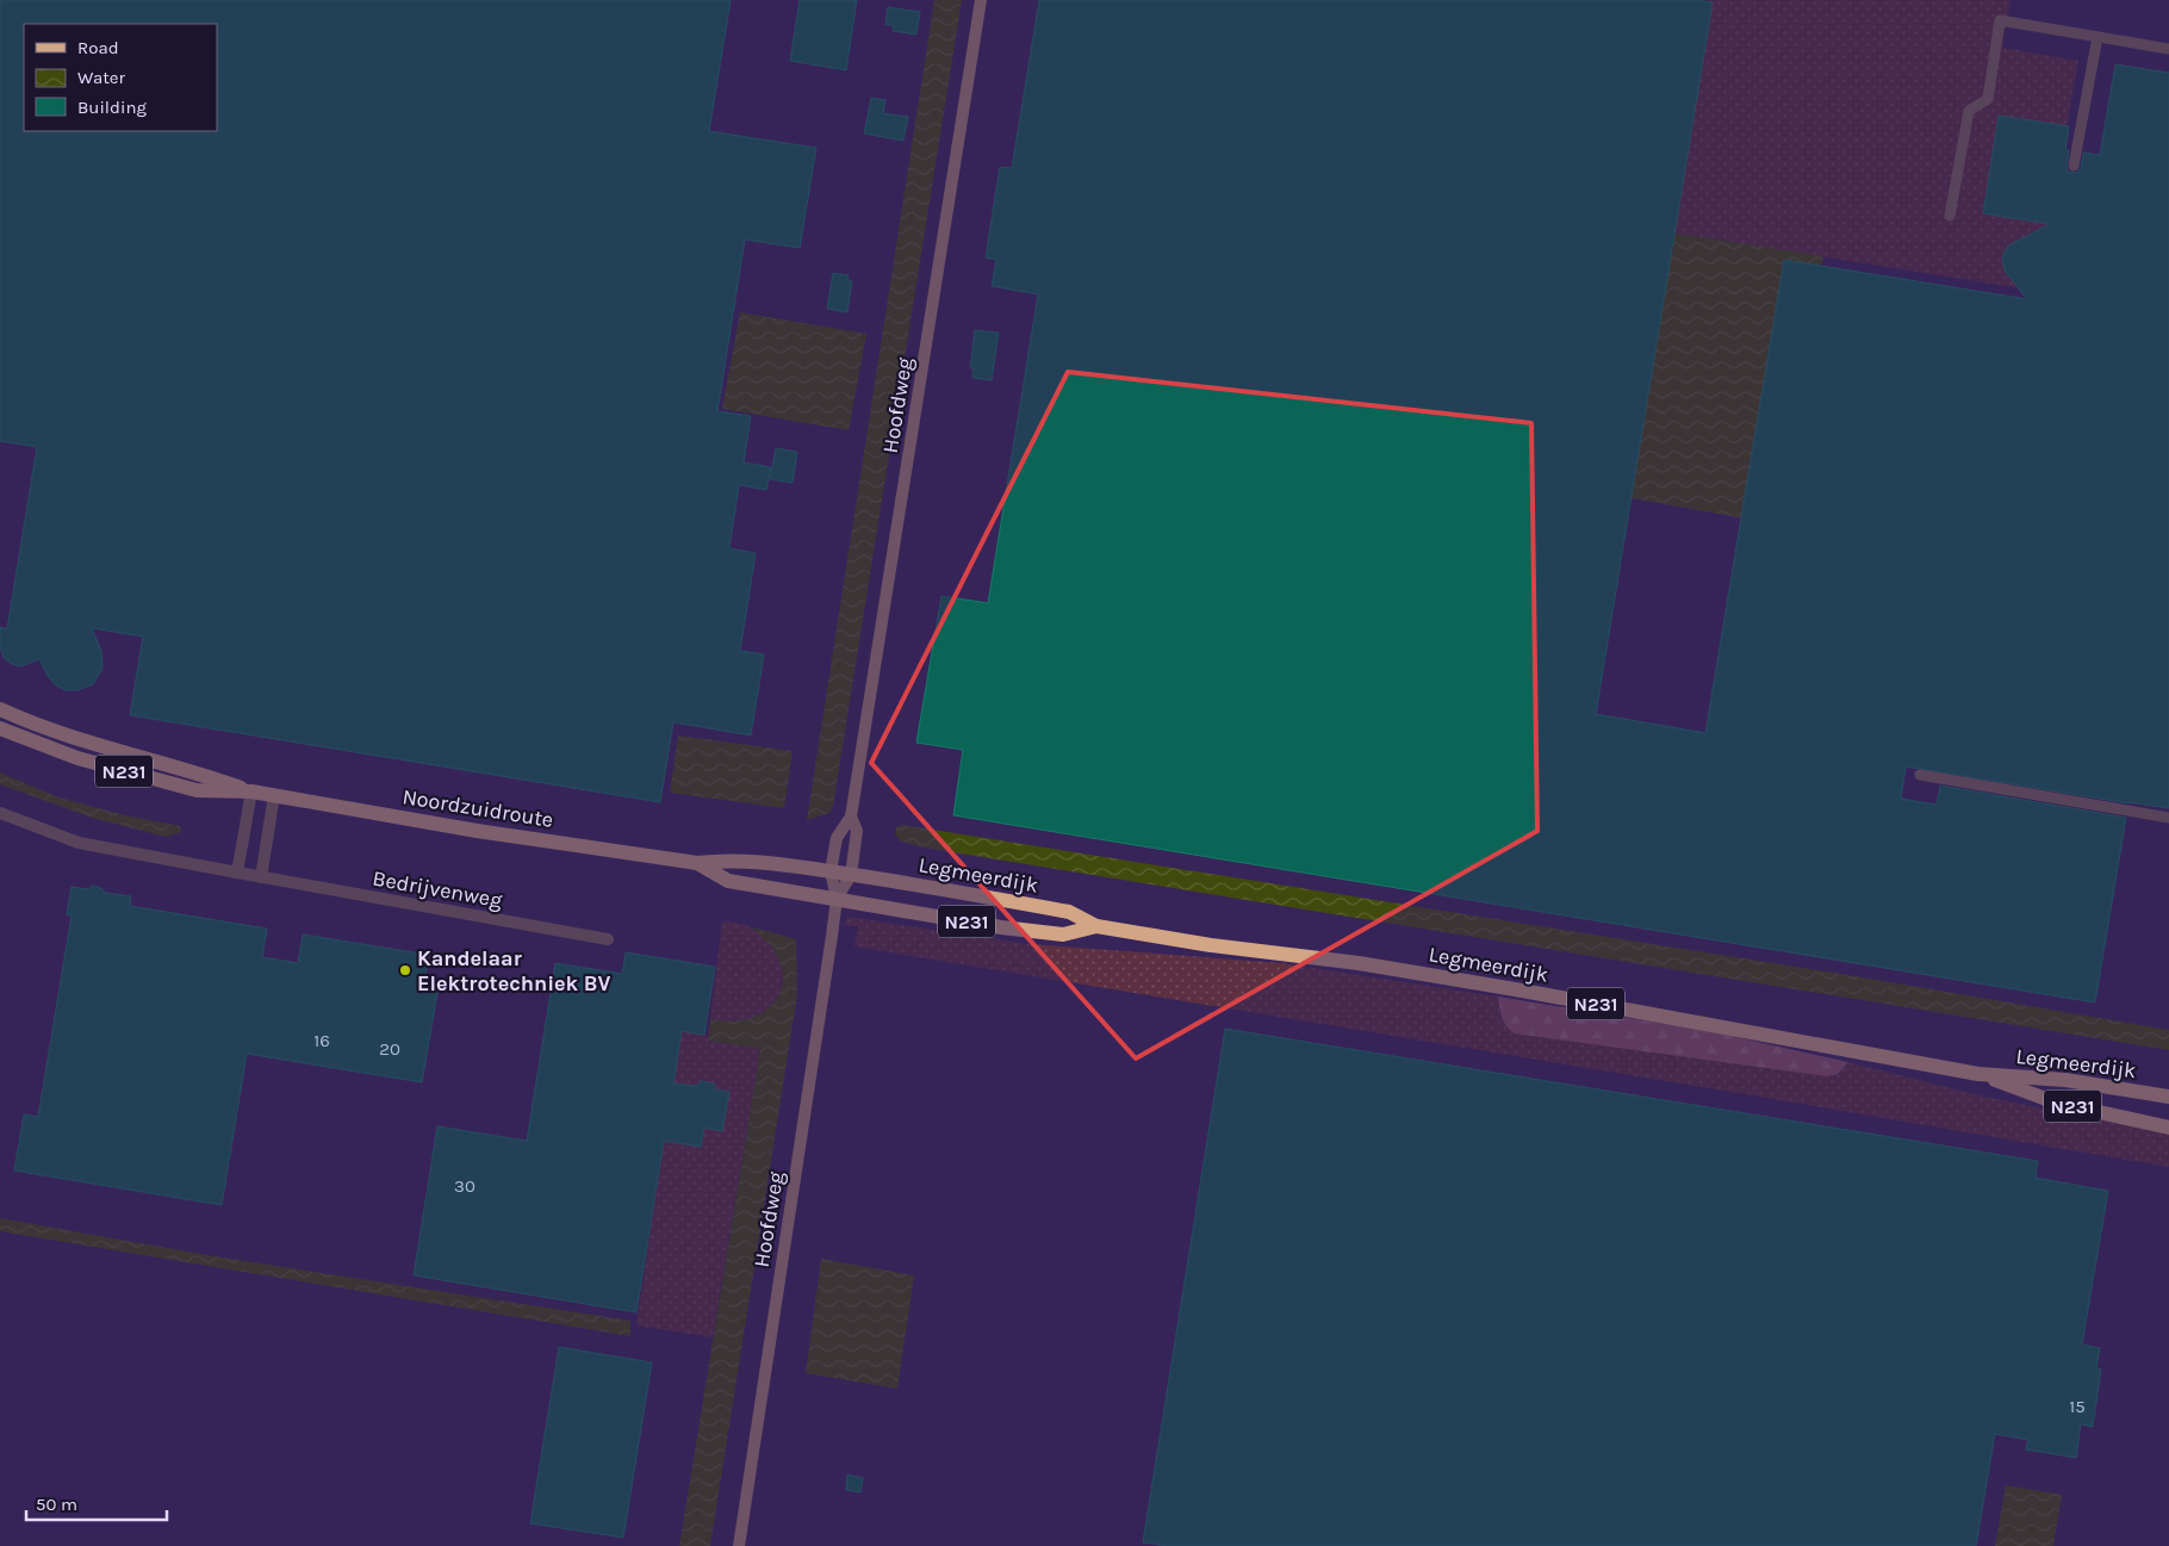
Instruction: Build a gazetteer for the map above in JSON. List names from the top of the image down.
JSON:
{
  "streets": {
    "main road": [
      "Hoofdweg",
      "N231",
      "Noordzuidroute",
      "Legmeerdijk"
    ],
    "street": ["Bedrijvenweg"]
  },
  "crossings": [
    ["Hoofdweg", "Noordzuidroute"],
    ["Hoofdweg", "Legmeerdijk"],
    ["Noordzuidroute", "Legmeerdijk"]
  ],
  "places": ["Kandelaar Elektrotechniek BV"],
  "house_numbers": [
    "16",
    "20",
    "30",
    "15"
  ],
  "legend": ["Road", "Water", "Building"],
  "scale_bar": "50 m"
}
